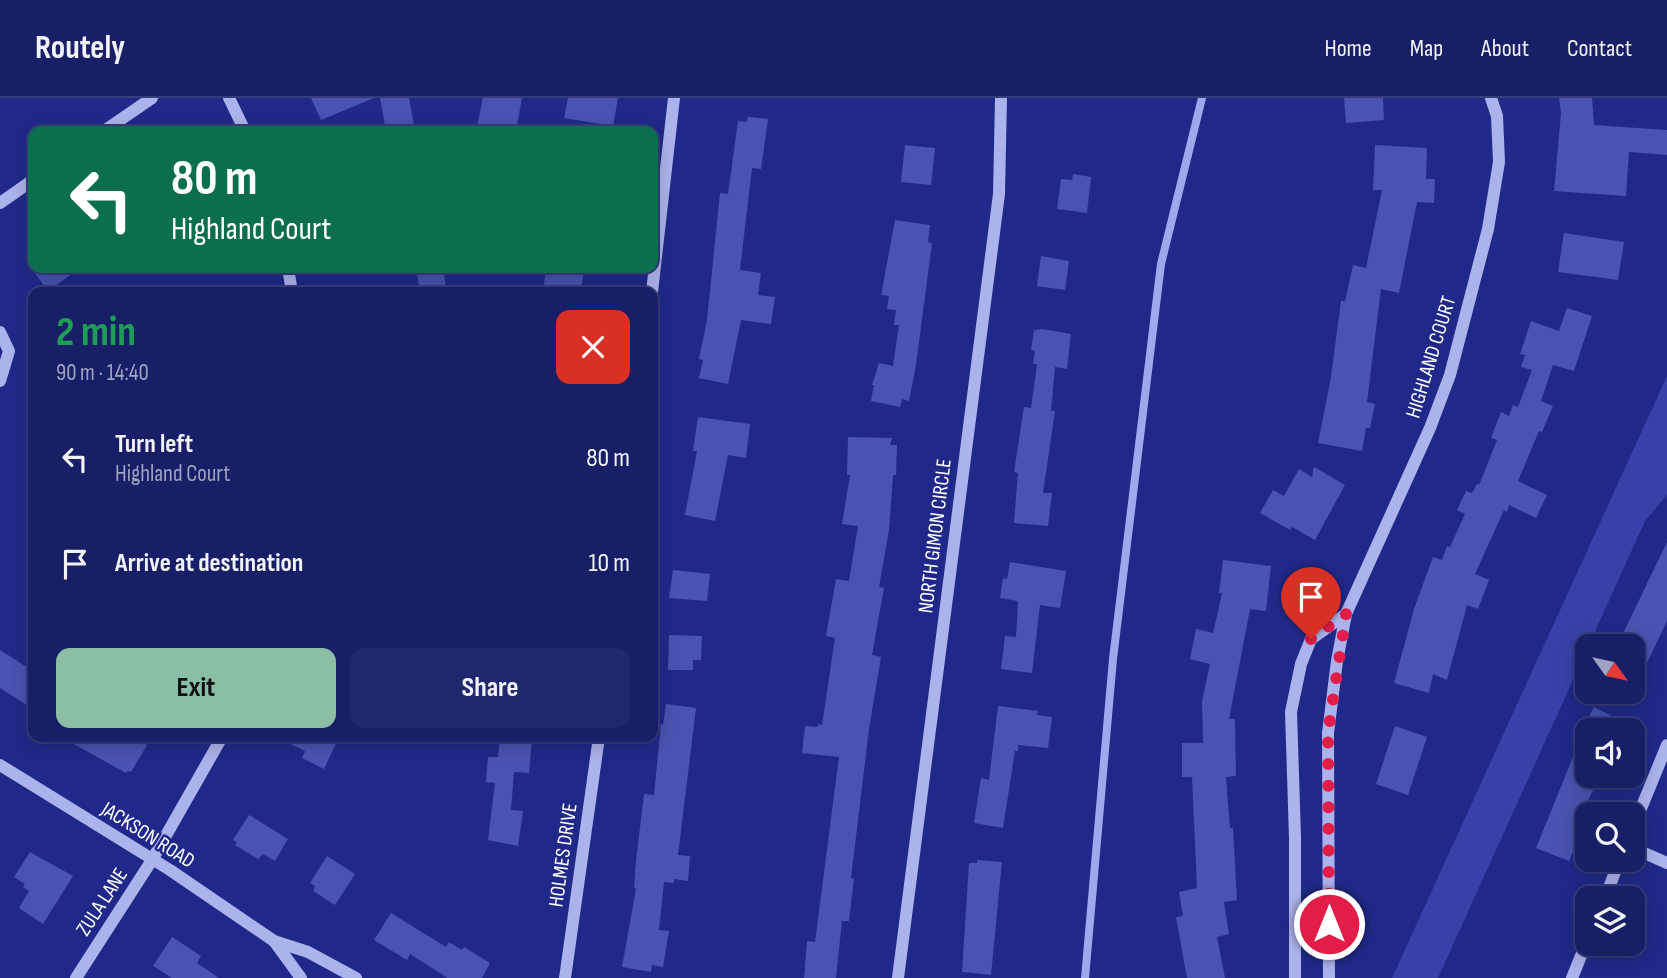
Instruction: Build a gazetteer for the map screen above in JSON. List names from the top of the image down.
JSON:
{
  "streets": {
    "street": [
      "HIGHLAND COURT",
      "NORTH GIMON CIRCLE",
      "JACKSON ROAD",
      "HOLMES DRIVE",
      "ZULA LANE"
    ]
  },
  "crossings": [
    ["JACKSON ROAD", "ZULA LANE"]
  ],
  "north": "bottom right",
  "page": {
    "header": "Routely",
    "nav": [
      "Home",
      "Map",
      "About",
      "Contact"
    ],
    "turn": ["80 m", "Highland Court"],
    "heading": ["2 min", "90 m · 14:40"],
    "list": [
      {
        "name": "Turn left",
        "note": "Highland Court",
        "value": "80 m"
      },
      {
        "name": "Arrive at destination",
        "value": "10 m"
      }
    ],
    "buttons": ["Exit", "Share"]
  }
}
